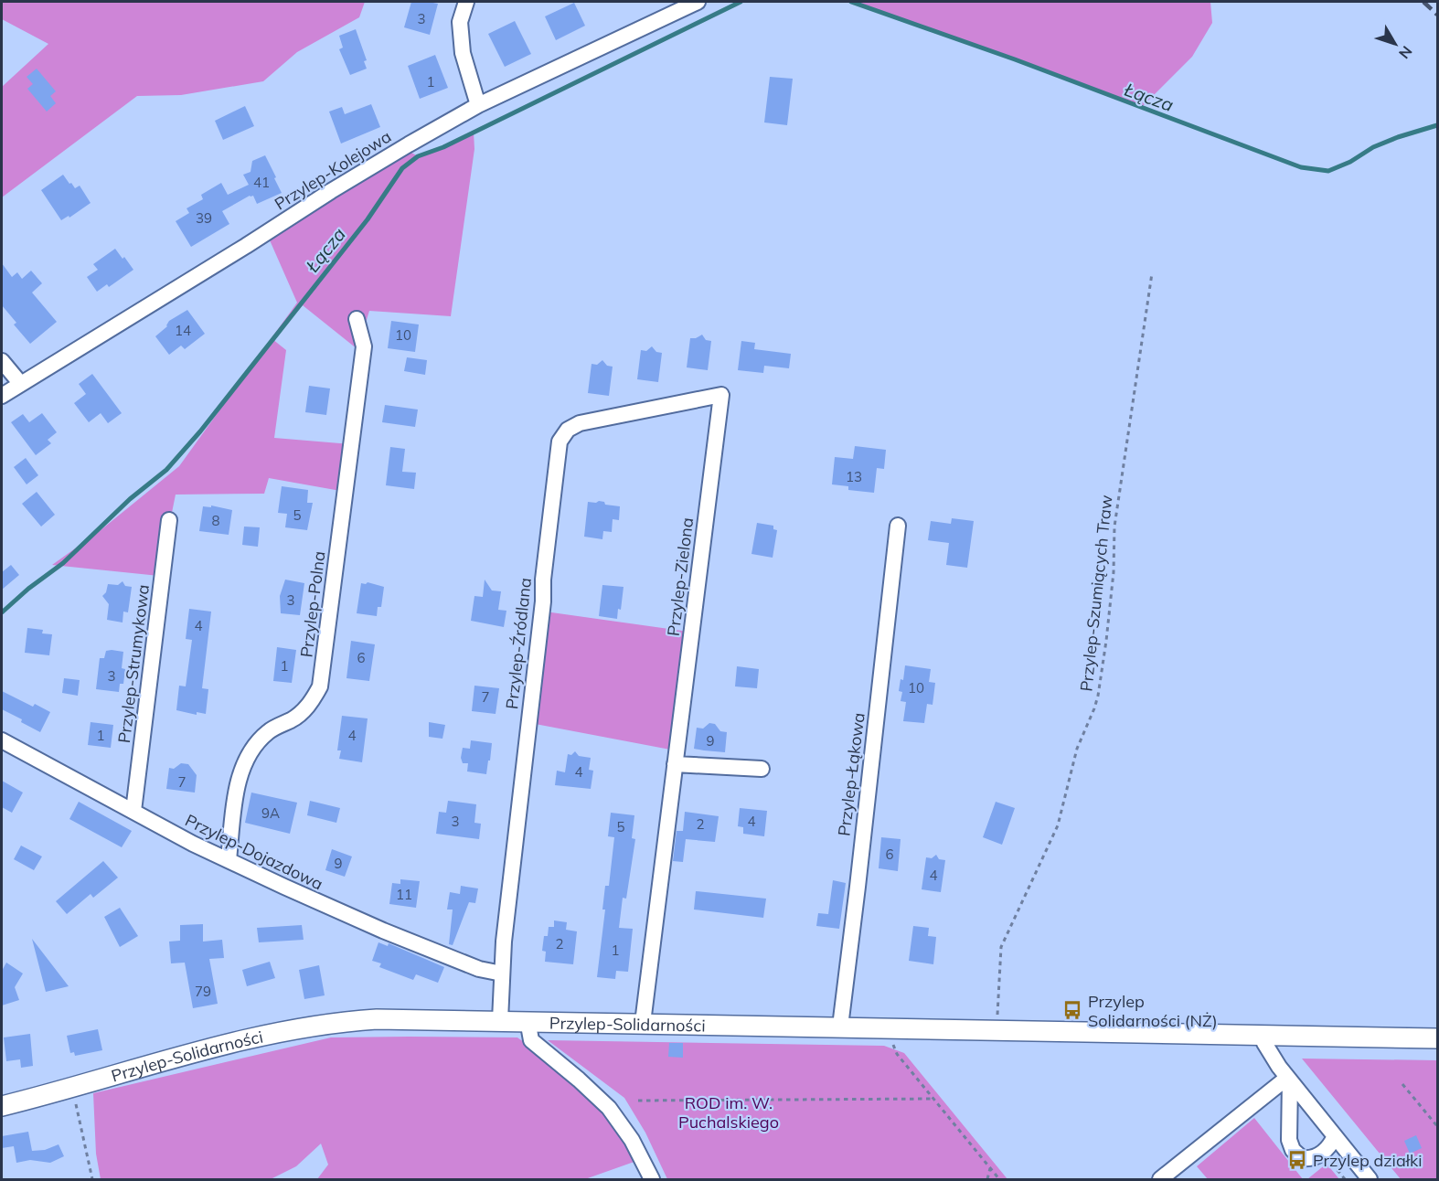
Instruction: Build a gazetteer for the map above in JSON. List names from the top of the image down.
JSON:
{
  "streets": {
    "main road": ["Przylep-Solidarności"],
    "street": [
      "Przylep-Kolejowa",
      "Przylep-Zielona",
      "Przylep-Polna",
      "Przylep-Źródlana",
      "Przylep-Strumykowa",
      "Przylep-Łąkowa",
      "Przylep-Dojazdowa"
    ],
    "path": ["Przylep-Szumiących Traw"]
  },
  "crossings": [
    ["Przylep-Zielona", "Przylep-Źródlana"],
    ["Przylep-Zielona", "Przylep-Solidarności"],
    ["Przylep-Szumiących Traw", "Przylep-Solidarności"],
    ["Przylep-Polna", "Przylep-Dojazdowa"],
    ["Przylep-Źródlana", "Przylep-Dojazdowa"],
    ["Przylep-Źródlana", "Przylep-Solidarności"],
    ["Przylep-Strumykowa", "Przylep-Dojazdowa"],
    ["Przylep-Łąkowa", "Przylep-Solidarności"]
  ],
  "water": ["Łącza"],
  "parks": ["ROD im. W. Puchalskiego"],
  "places": {
    "bus stop": ["Przylep Solidarności (NŻ)", "Przylep działki"]
  },
  "house_numbers": [
    "3",
    "1",
    "41",
    "39",
    "14",
    "10",
    "13",
    "5",
    "8",
    "3",
    "4",
    "6",
    "1",
    "3",
    "10",
    "7",
    "1",
    "4",
    "9",
    "4",
    "7",
    "9A",
    "3",
    "4",
    "2",
    "5",
    "6",
    "9",
    "4",
    "11",
    "2",
    "1",
    "79"
  ],
  "north": "bottom right"
}
